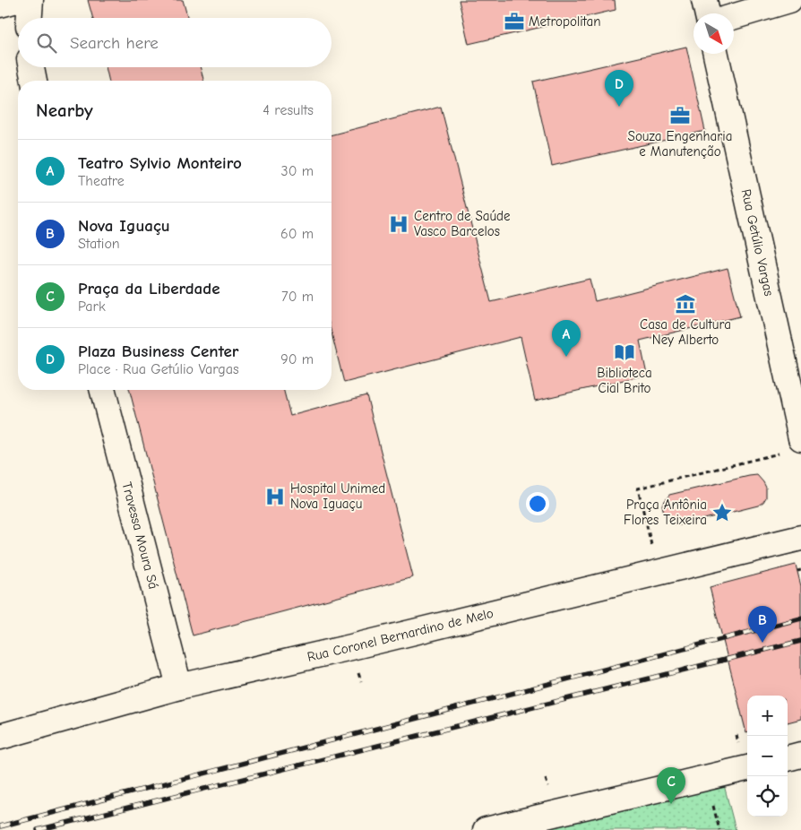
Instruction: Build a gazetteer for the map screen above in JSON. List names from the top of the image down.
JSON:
{
  "streets": {
    "main road": ["Rua Getúlio Vargas", "Travessa Moura Sá", "Rua Coronel Bernardino de Melo"]
  },
  "crossings": [
    ["Travessa Moura Sá", "Rua Coronel Bernardino de Melo"]
  ],
  "places": {
    "office": ["Metropolitan", "Souza Engenharia e Manutenção"],
    "hospital": ["Centro de Saúde Vasco Barcelos", "Hospital Unimed Nova Iguaçu"],
    "museum": ["Casa de Cultura Ney Alberto"],
    "library": ["Biblioteca Cial Brito"],
    "place": ["Praça Antônia Flores Teixeira"]
  },
  "north": "bottom right",
  "page": {
    "search": "Search here",
    "pins": [
      "D",
      "A",
      "B",
      "C"
    ],
    "heading": ["Nearby", "4 results"],
    "list": [
      {
        "mark": "A",
        "name": "Teatro Sylvio Monteiro",
        "note": "Theatre",
        "value": "30 m"
      },
      {
        "mark": "B",
        "name": "Nova Iguaçu",
        "note": "Station",
        "value": "60 m"
      },
      {
        "mark": "C",
        "name": "Praça da Liberdade",
        "note": "Park",
        "value": "70 m"
      },
      {
        "mark": "D",
        "name": "Plaza Business Center",
        "note": "Place · Rua Getúlio Vargas",
        "value": "90 m"
      }
    ],
    "map_buttons": ["+", "−"]
  }
}
